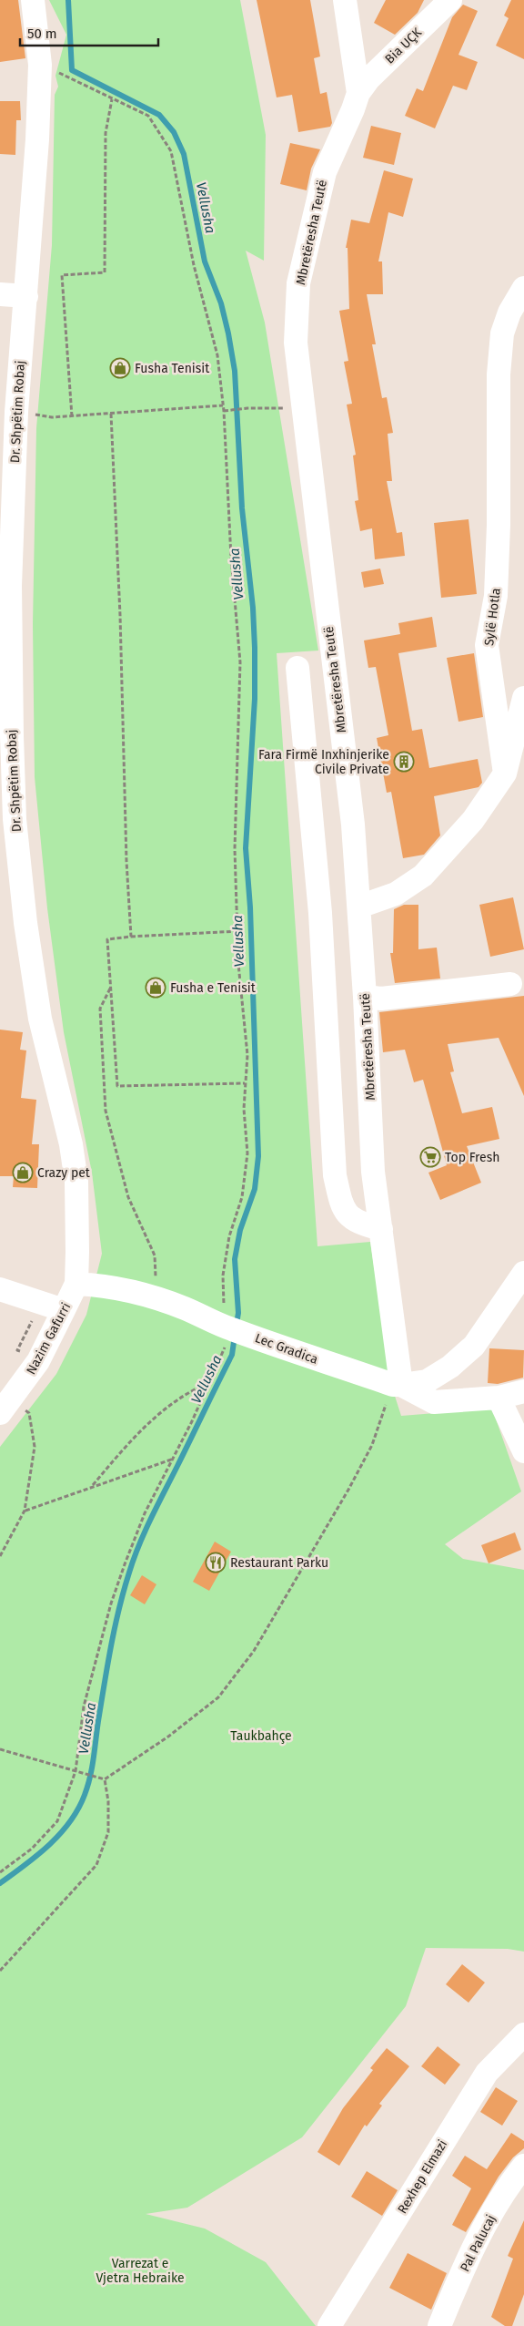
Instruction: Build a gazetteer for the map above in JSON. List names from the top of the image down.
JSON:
{
  "streets": {
    "street": [
      "Bia UÇK",
      "Mbretëresha Teutë",
      "Dr. Shpëtim Robaj",
      "Sylë Hotla",
      "Nazim Gafurri",
      "Lec Gradica",
      "Rexhep Elmazi",
      "Pal Palucaj"
    ]
  },
  "crossings": [
    ["Bia UÇK", "Mbretëresha Teutë"],
    ["Mbretëresha Teutë", "Lec Gradica"],
    ["Dr. Shpëtim Robaj", "Nazim Gafurri"],
    ["Dr. Shpëtim Robaj", "Lec Gradica"],
    ["Nazim Gafurri", "Lec Gradica"]
  ],
  "water": ["Vellusha"],
  "parks": ["Taukbahçe", "Varrezat e Vjetra Hebraike"],
  "places": {
    "shop": ["Fusha Tenisit", "Fusha e Tenisit", "Crazy pet"],
    "building": ["Fara Firmë Inxhinjerike Civile Private"],
    "supermarket": ["Top Fresh"],
    "restaurant": ["Restaurant Parku"]
  },
  "scale_bar": "50 m"
}
